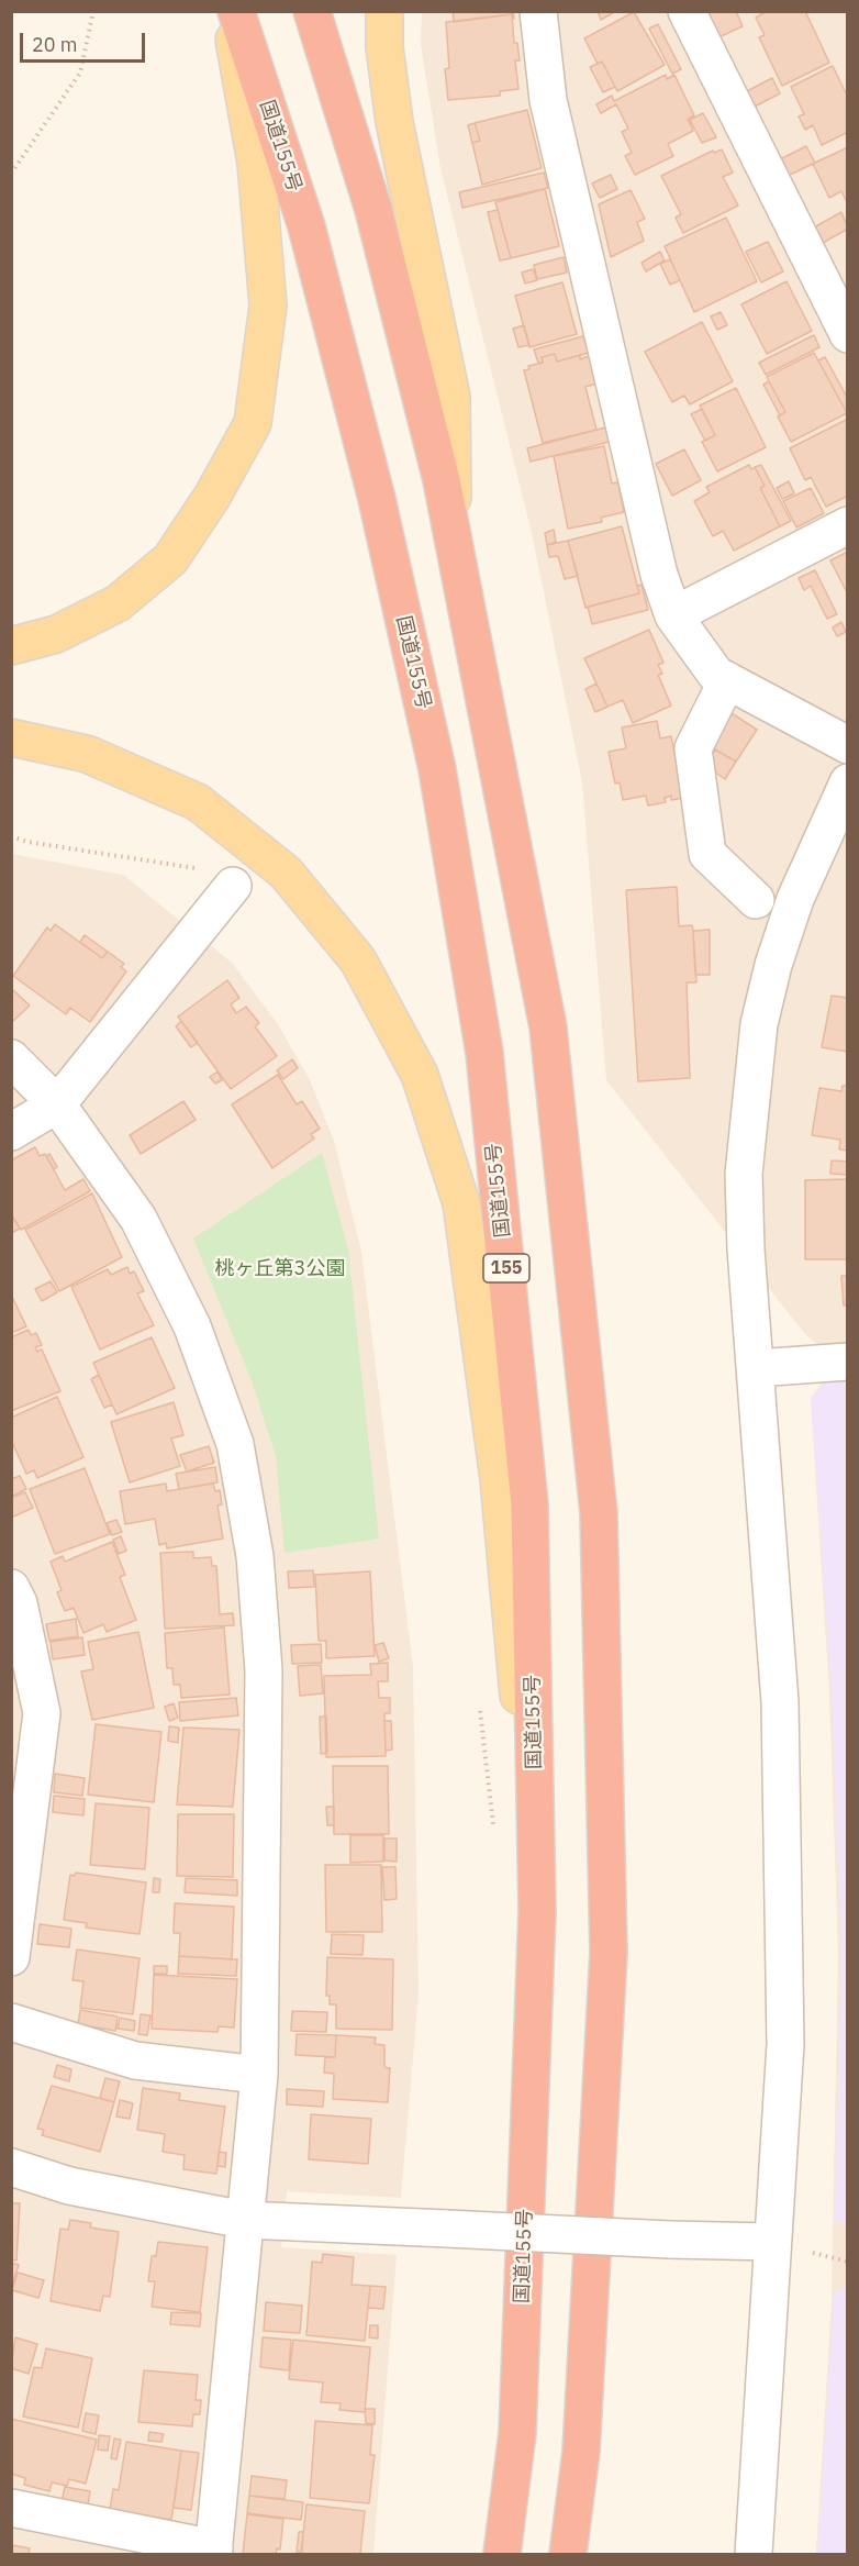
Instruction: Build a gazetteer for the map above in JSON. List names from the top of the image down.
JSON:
{
  "streets": {
    "highway": ["国道155号", "155"]
  },
  "parks": ["桃ヶ丘第3公園"],
  "scale_bar": "20 m"
}
